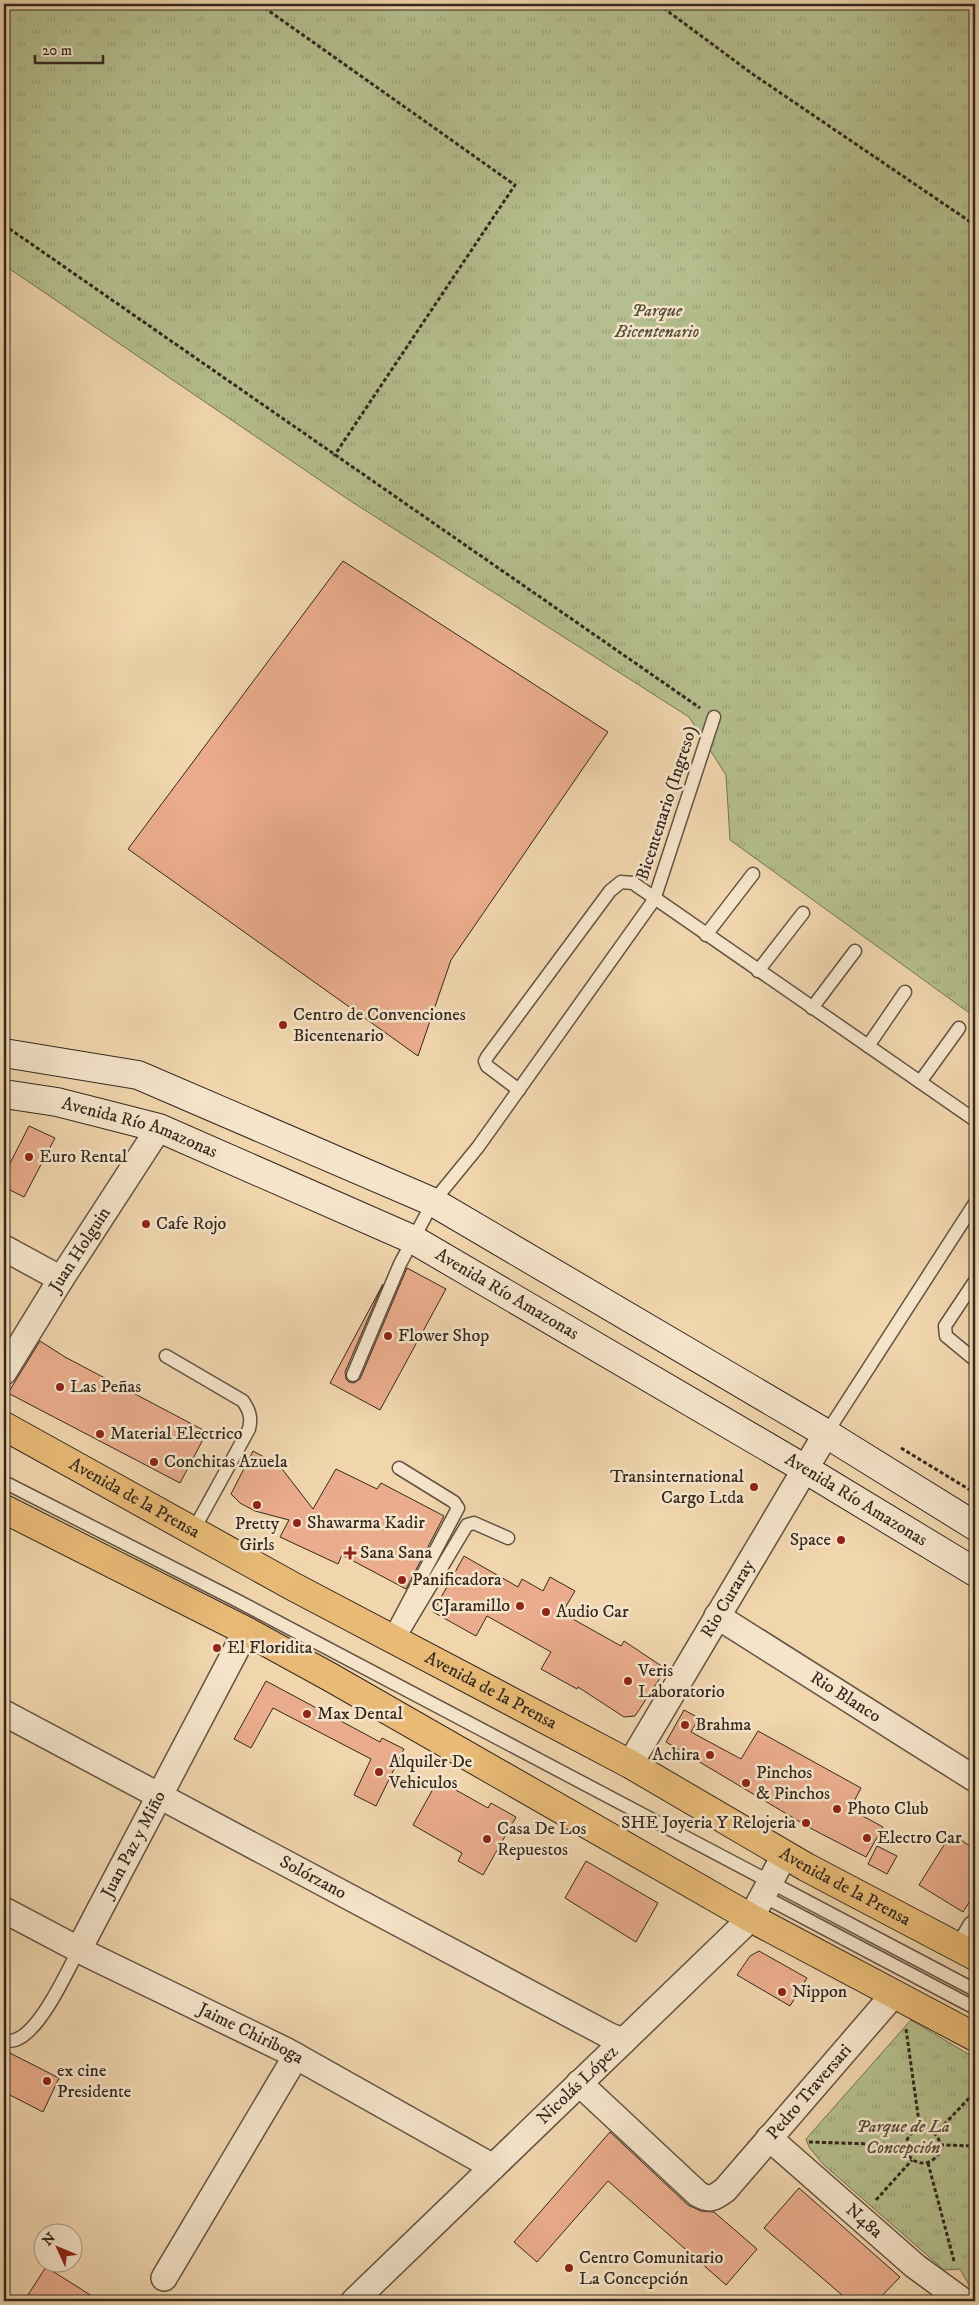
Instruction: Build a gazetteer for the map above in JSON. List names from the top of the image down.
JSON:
{
  "streets": {
    "main road": ["Avenida Río Amazonas", "Avenida de la Prensa"],
    "street": [
      "Juan Holguin",
      "Rio Curaray",
      "Rio Blanco",
      "Juan Paz y Miño",
      "Solórzano",
      "Jaime Chiriboga",
      "Nicolás López",
      "Pedro Traversari",
      "N48a"
    ],
    "lane": ["Bicentenario (Ingreso)"]
  },
  "crossings": [
    ["Bicentenario (Ingreso)", "Avenida Río Amazonas"],
    ["Avenida Río Amazonas", "Juan Holguin"],
    ["Avenida Río Amazonas", "Rio Curaray"],
    ["Avenida de la Prensa", "Rio Curaray"],
    ["Avenida de la Prensa", "Nicolás López"],
    ["Rio Curaray", "Rio Blanco"],
    ["Juan Paz y Miño", "Solórzano"],
    ["Juan Paz y Miño", "Jaime Chiriboga"],
    ["Solórzano", "Nicolás López"],
    ["Jaime Chiriboga", "Nicolás López"],
    ["Nicolás López", "Pedro Traversari"],
    ["Pedro Traversari", "N48a"]
  ],
  "parks": ["Parque Bicentenario", "Parque de La Concepción"],
  "places": {
    "other": [
      "Centro de Convenciones Bicentenario",
      "Euro Rental",
      "Cafe Rojo",
      "Flower Shop",
      "Las Peñas",
      "Material Electrico",
      "Conchitas Azuela",
      "Transinternational Cargo Ltda",
      "Pretty Girls",
      "Shawarma Kadir",
      "Space",
      "Panificadora",
      "CJaramillo",
      "Audio Car",
      "El Floridita",
      "Veris Laboratorio",
      "Max Dental",
      "Brahma",
      "Achira",
      "Alquiler De Vehiculos",
      "Pinchos & Pinchos",
      "Photo Club",
      "SHE Joyeria Y Relojeria",
      "Electro Car",
      "Casa De Los Repuestos",
      "Nippon",
      "ex cine Presidente",
      "Centro Comunitario La Concepción"
    ],
    "health": ["Sana Sana"]
  },
  "scale_bar": "20 m",
  "north": "top left"
}
